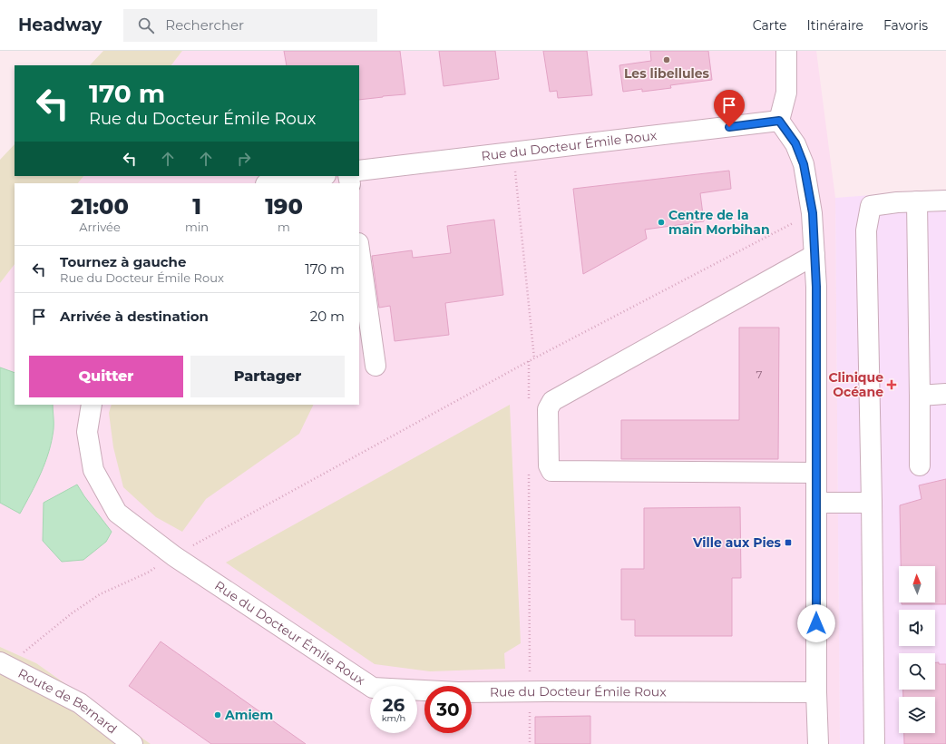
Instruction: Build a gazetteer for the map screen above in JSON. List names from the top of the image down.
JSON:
{
  "streets": {
    "street": ["Rue du Docteur Émile Roux", "Route de Bernard"]
  },
  "places": {
    "other": ["Les libellules", "Centre de la main Morbihan", "Amiem"],
    "health": ["Clinique Océane"],
    "transit": ["Ville aux Pies"]
  },
  "house_numbers": ["7"],
  "north": "top",
  "page": {
    "header": "Headway",
    "search": "Rechercher",
    "nav": ["Carte", "Itinéraire", "Favoris"],
    "turn": ["170 m", "Rue du Docteur Émile Roux"],
    "eta": [
      "21:00",
      "Arrivée",
      "1",
      "min",
      "190",
      "m"
    ],
    "list": [
      {
        "name": "Tournez à gauche",
        "note": "Rue du Docteur Émile Roux",
        "value": "170 m"
      },
      {
        "name": "Arrivée à destination",
        "value": "20 m"
      }
    ],
    "buttons": ["Quitter", "Partager"],
    "speed": "26 km/h",
    "limit": "30"
  }
}
